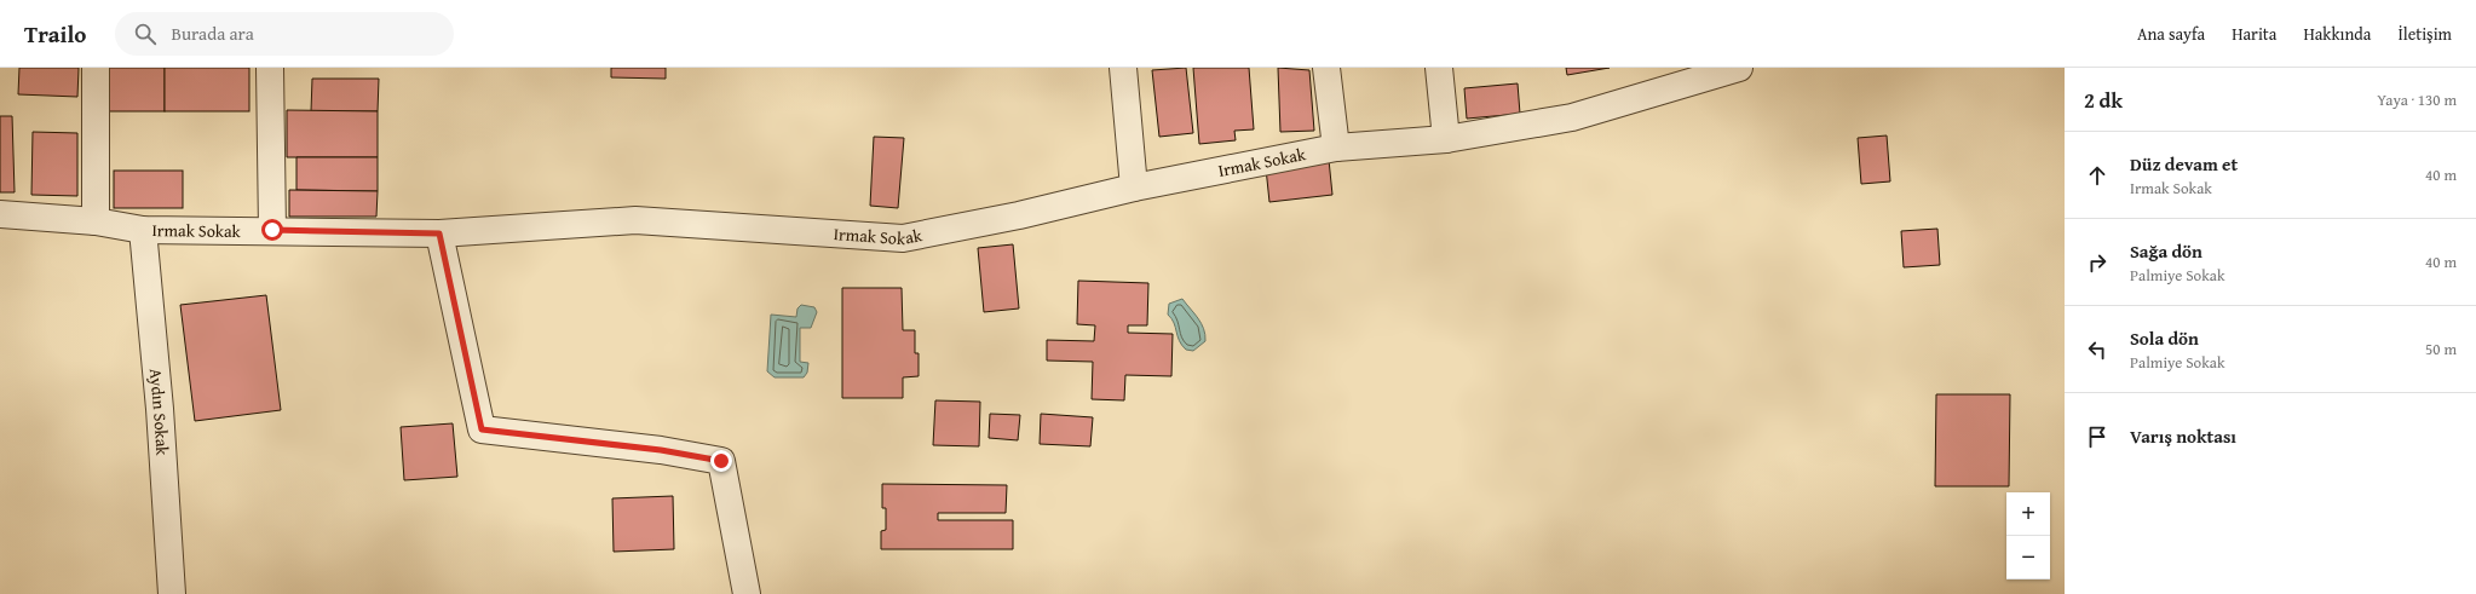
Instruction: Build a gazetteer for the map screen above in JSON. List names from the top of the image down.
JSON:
{
  "streets": {
    "street": ["Irmak Sokak", "Aydın Sokak"]
  },
  "crossings": [
    ["Irmak Sokak", "Aydın Sokak"]
  ],
  "page": {
    "header": "Trailo",
    "search": "Burada ara",
    "nav": [
      "Ana sayfa",
      "Harita",
      "Hakkında",
      "İletişim"
    ],
    "heading": ["2 dk", "Yaya · 130 m"],
    "list": [
      ["Düz devam et", "Irmak Sokak", "40 m"],
      ["Sağa dön", "Palmiye Sokak", "40 m"],
      ["Sola dön", "Palmiye Sokak", "50 m"],
      "Varış noktası"
    ],
    "map_buttons": ["+", "−"]
  }
}
